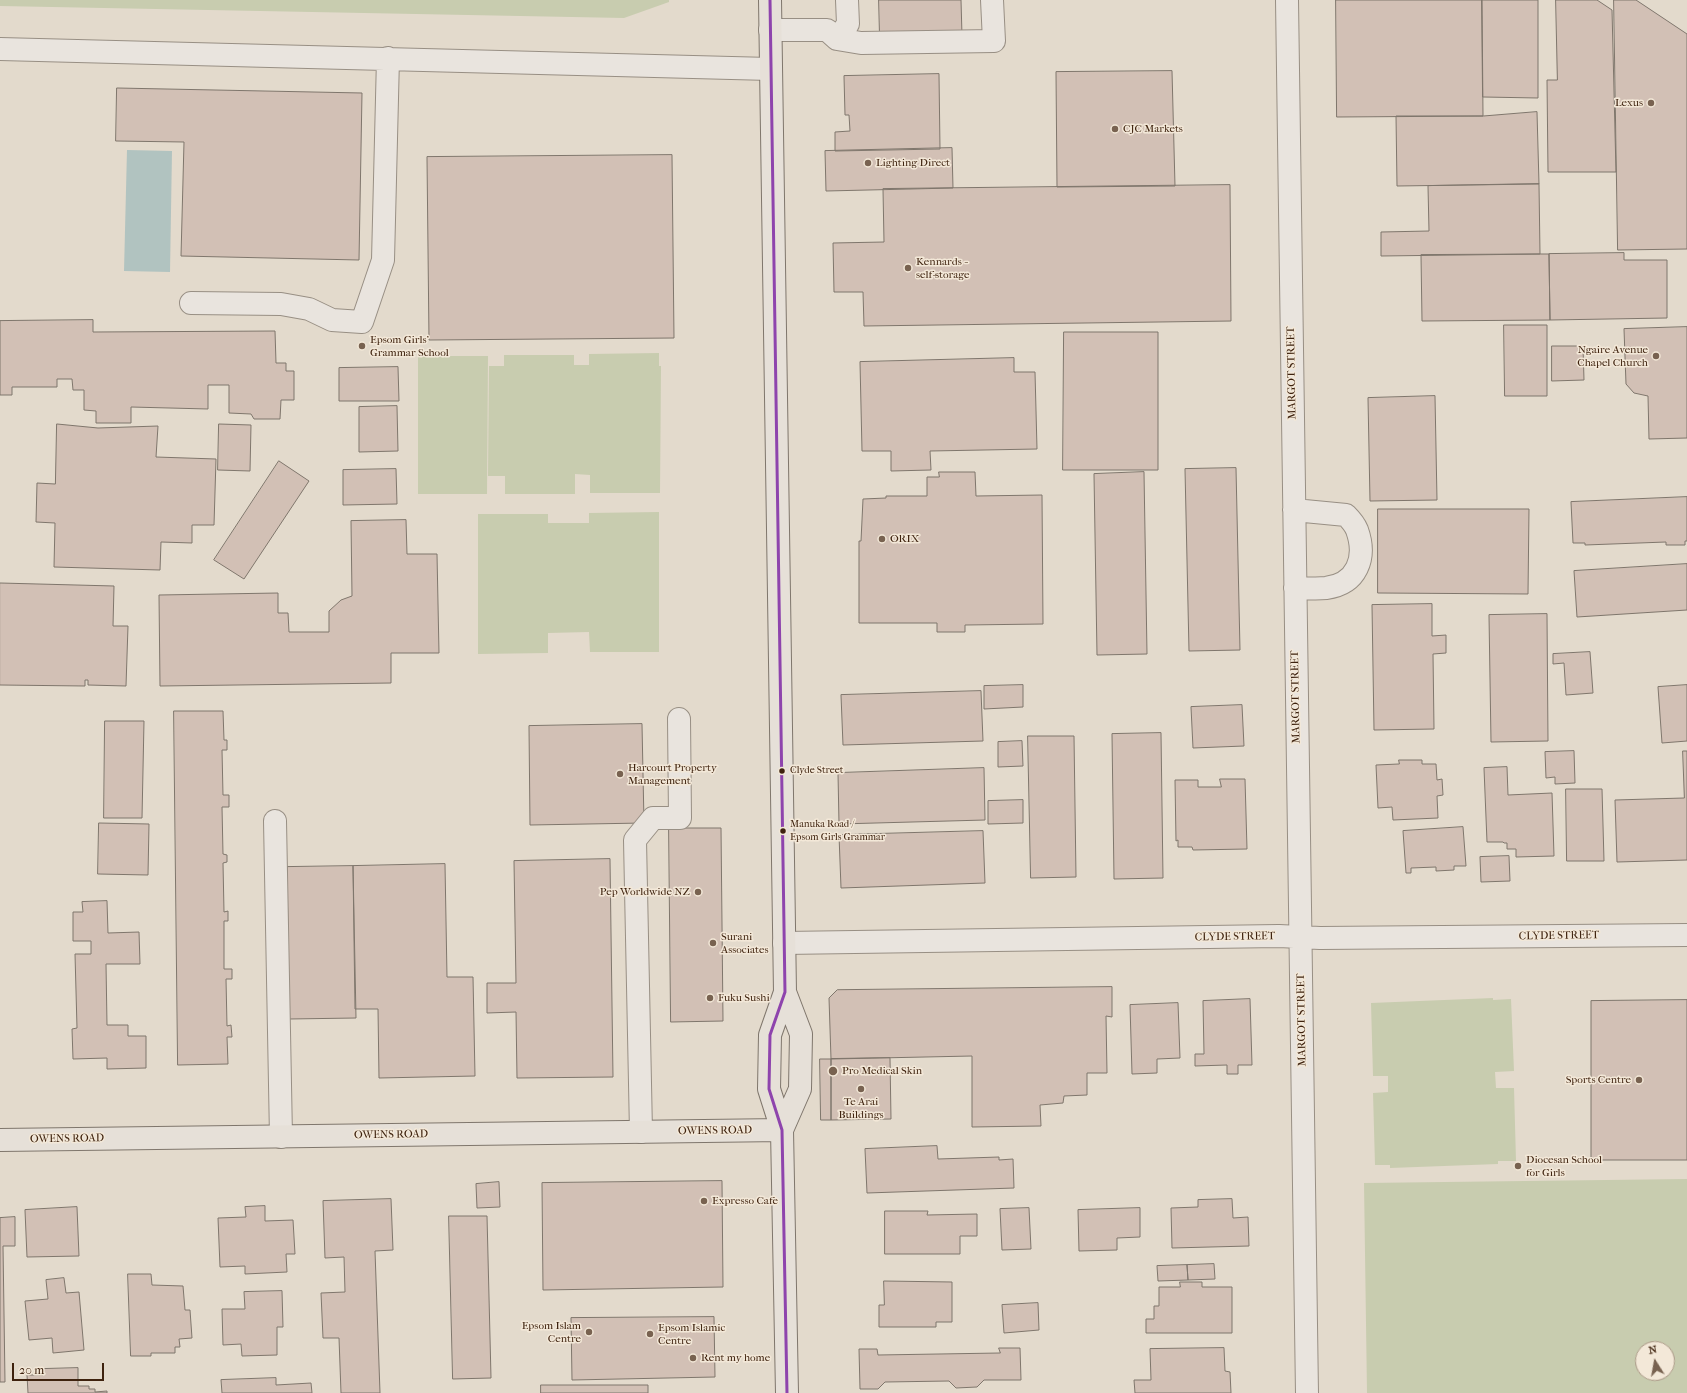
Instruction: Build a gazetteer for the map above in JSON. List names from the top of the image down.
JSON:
{
  "streets": {
    "main road": ["OWENS ROAD"],
    "street": ["MARGOT STREET", "CLYDE STREET"]
  },
  "crossings": [
    ["MARGOT STREET", "CLYDE STREET"]
  ],
  "places": [
    "Lexus",
    "CJC Markets",
    "Lighting Direct",
    "Kennards - self-storage",
    "Epsom Girls' Grammar School",
    "Ngaire Avenue Chapel Church",
    "ORIX",
    "Clyde Street",
    "Harcourt Property Management",
    "Manuka Road / Epsom Girls Grammar",
    "Pep Worldwide NZ",
    "Surani Associates",
    "Fuku Sushi",
    "Pro Medical Skin",
    "Sports Centre",
    "Te Arai Buildings",
    "Diocesan School for Girls",
    "Expresso Cafe",
    "Epsom Islam Centre",
    "Epsom Islamic Centre",
    "Rent my home"
  ],
  "scale_bar": "20 m",
  "north": "top"
}
